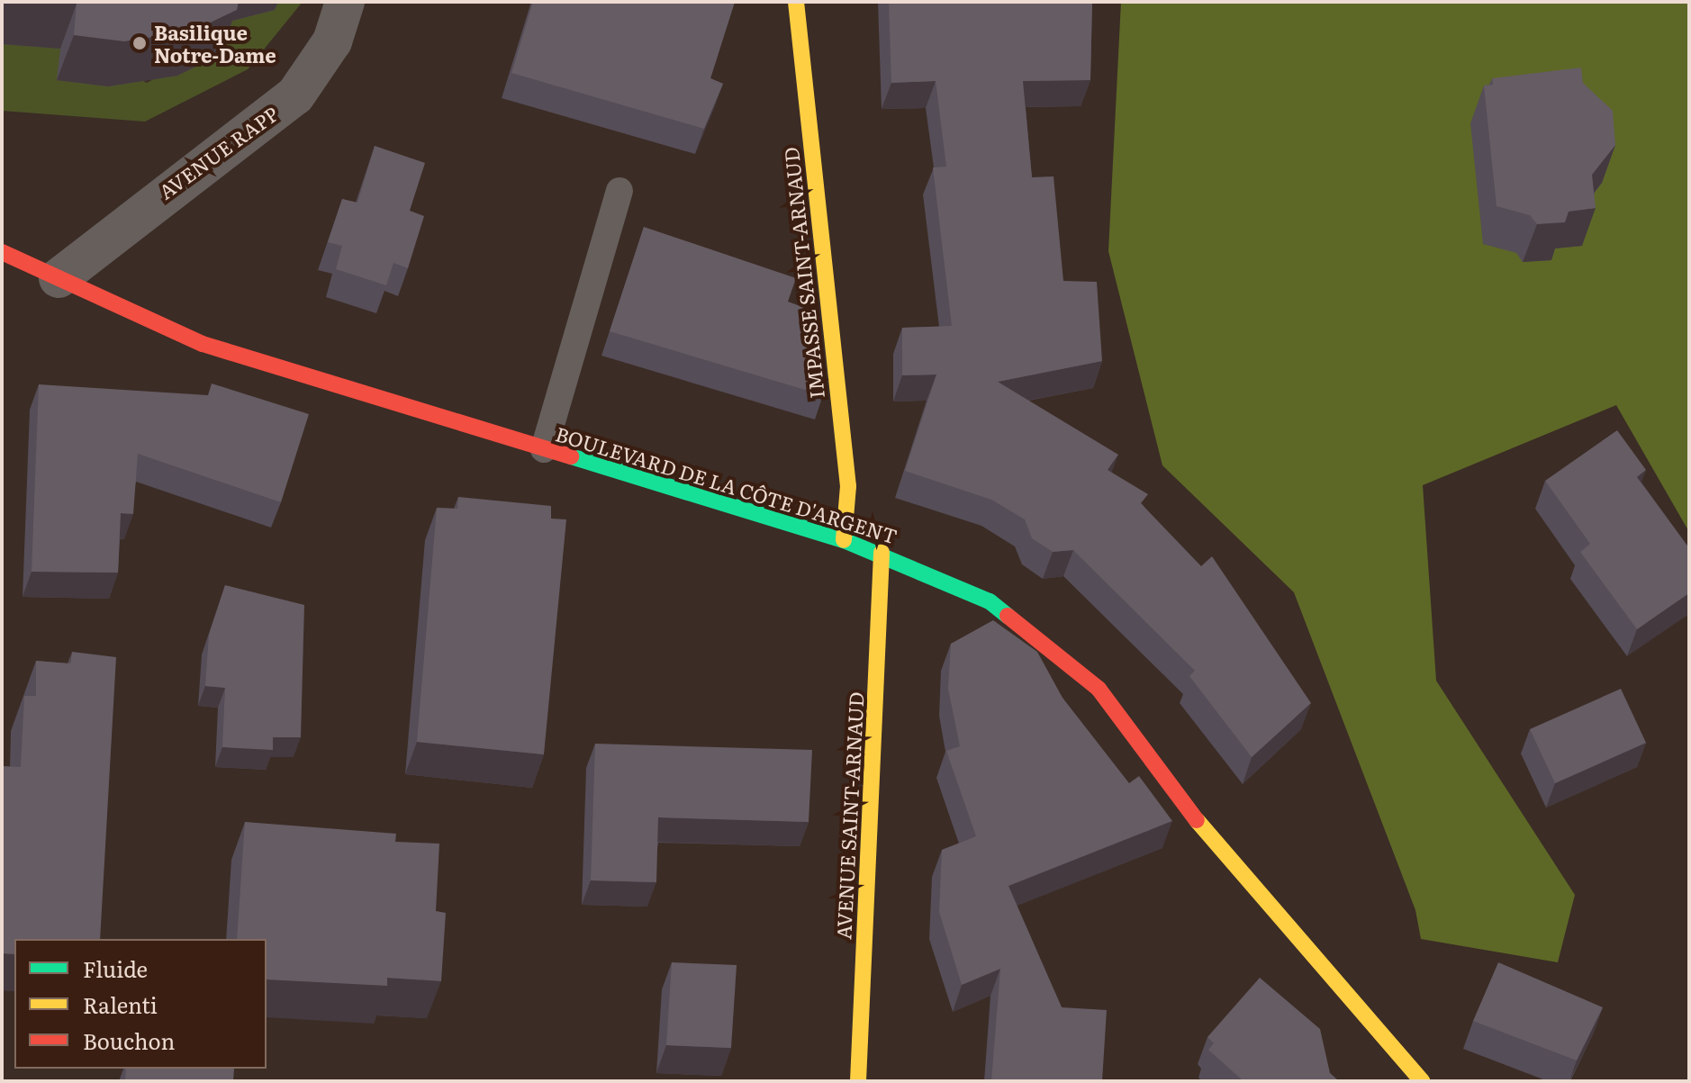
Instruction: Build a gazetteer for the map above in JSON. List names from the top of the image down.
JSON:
{
  "streets": {
    "main road": ["IMPASSE SAINT-ARNAUD", "BOULEVARD DE LA CÔTE D'ARGENT", "AVENUE SAINT-ARNAUD"],
    "street": ["AVENUE RAPP"]
  },
  "crossings": [
    ["AVENUE RAPP", "BOULEVARD DE LA CÔTE D'ARGENT"],
    ["IMPASSE SAINT-ARNAUD", "BOULEVARD DE LA CÔTE D'ARGENT"],
    ["BOULEVARD DE LA CÔTE D'ARGENT", "AVENUE SAINT-ARNAUD"]
  ],
  "places": ["Basilique Notre-Dame"],
  "legend": ["Fluide", "Ralenti", "Bouchon"]
}
